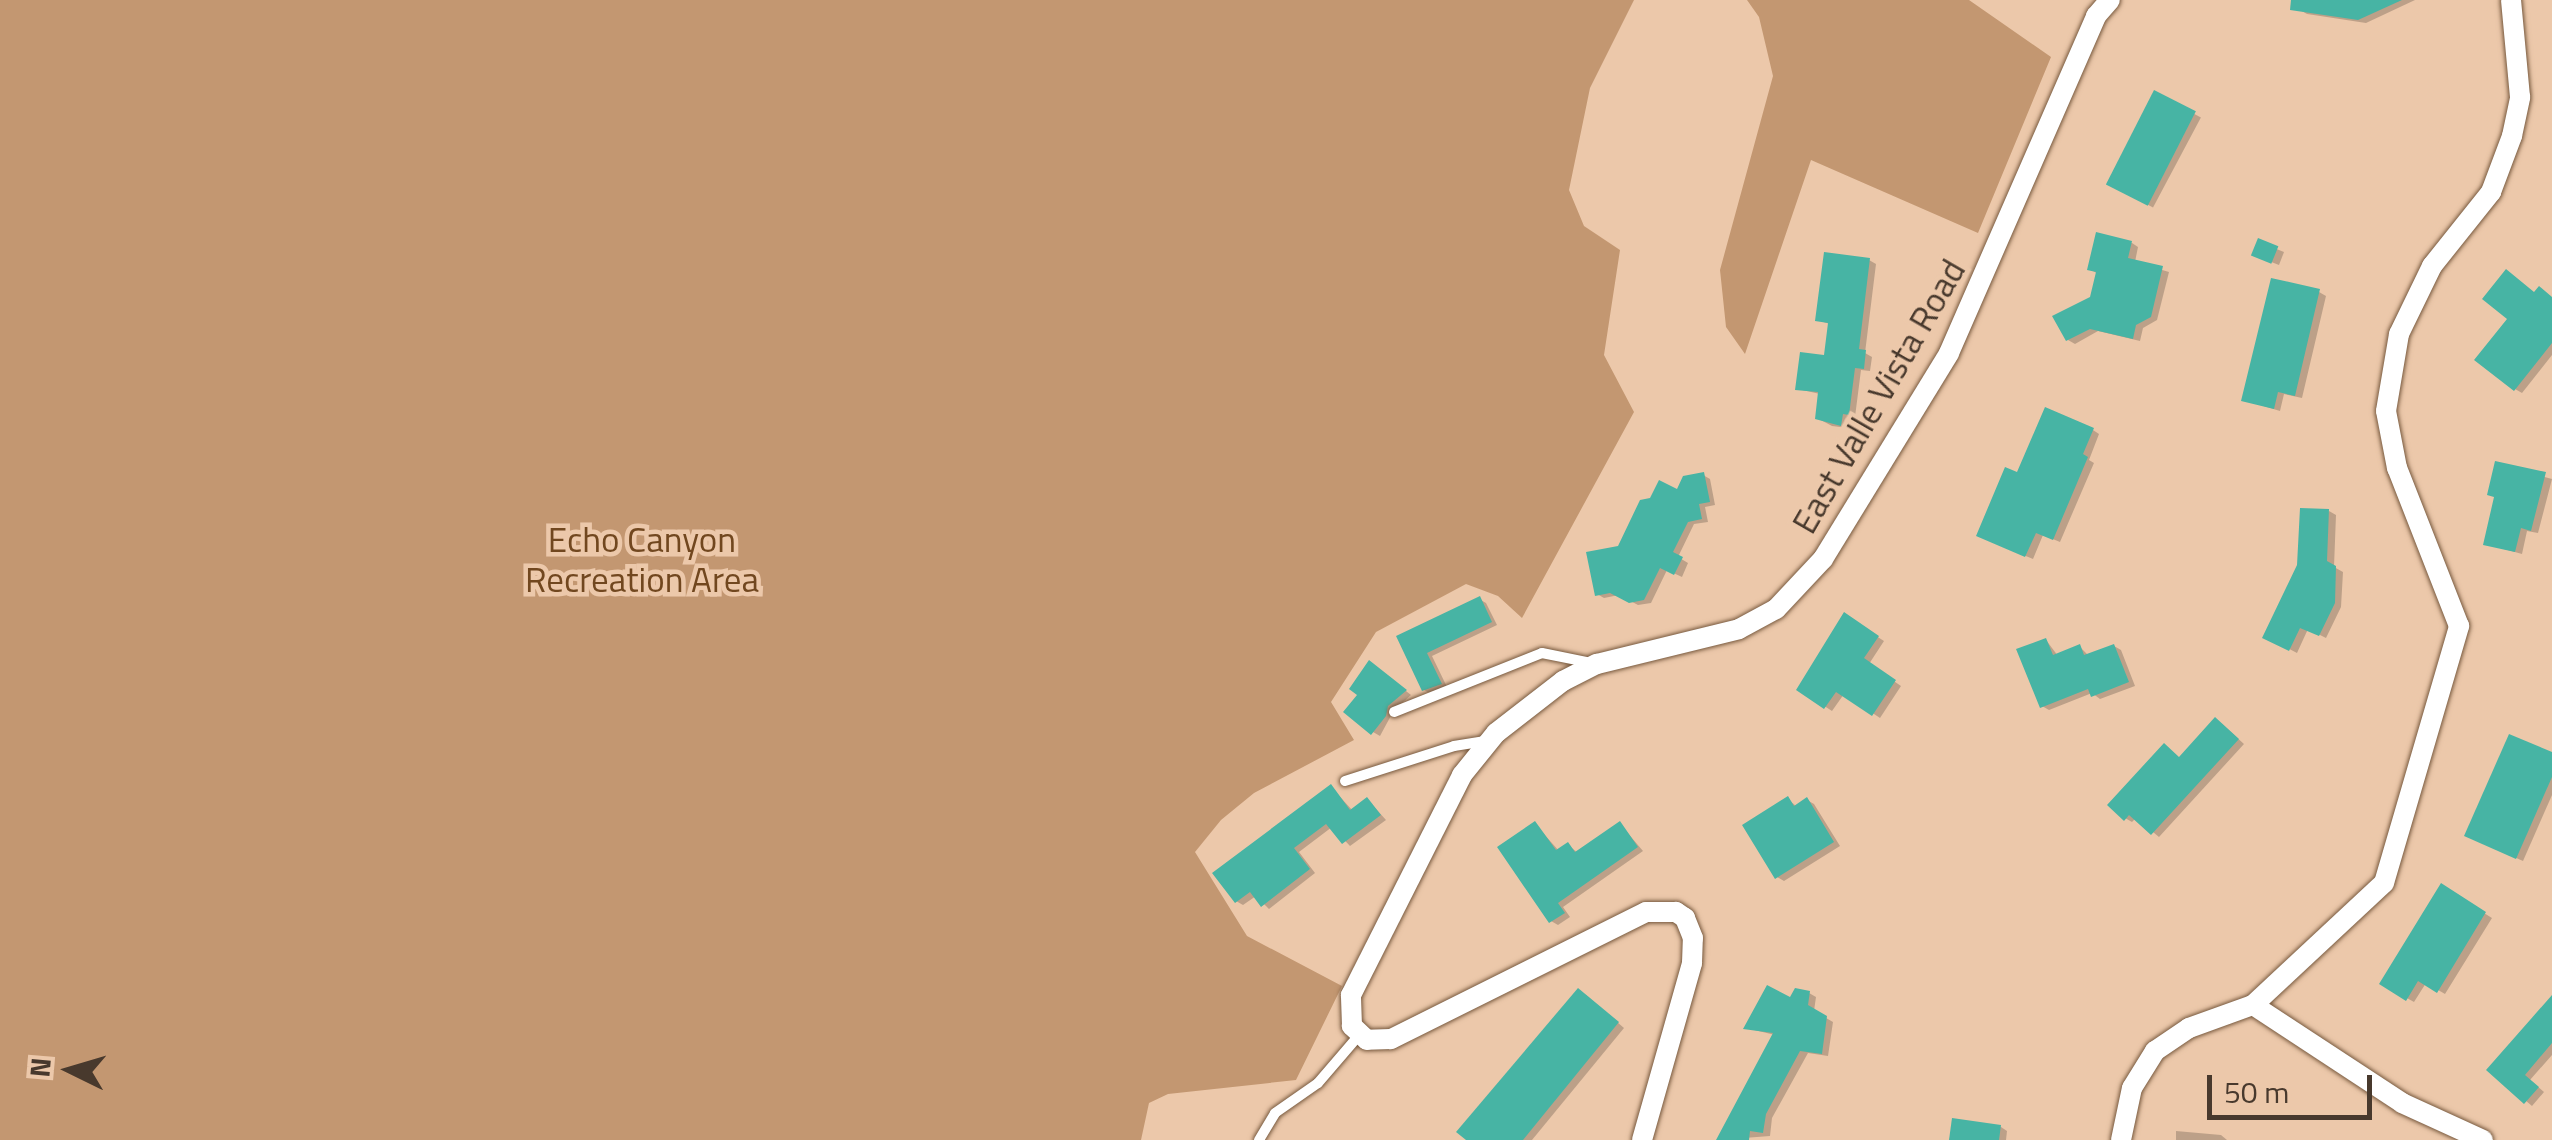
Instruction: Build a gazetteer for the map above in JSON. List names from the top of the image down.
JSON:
{
  "streets": {
    "street": ["East Valle Vista Road"]
  },
  "parks": ["Echo Canyon Recreation Area"],
  "scale_bar": "50 m",
  "north": "left"
}
